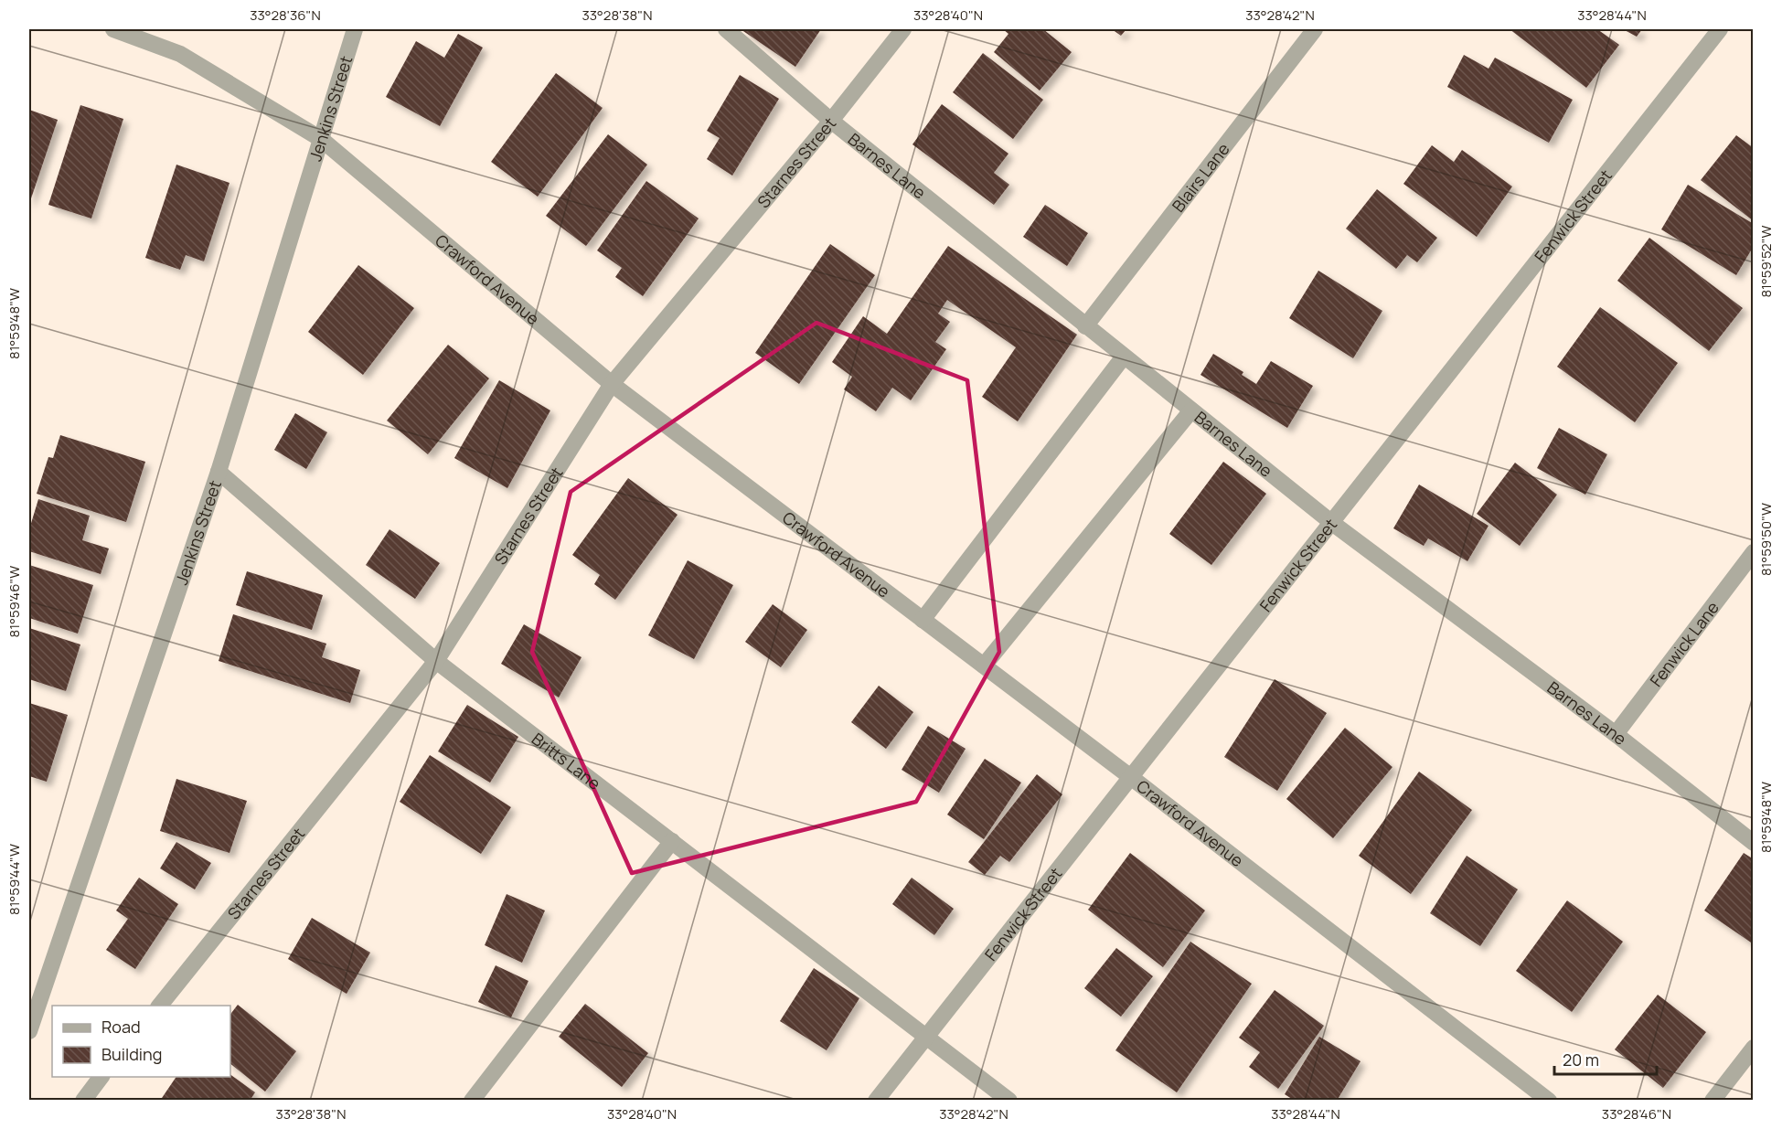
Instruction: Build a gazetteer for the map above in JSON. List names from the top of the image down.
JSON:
{
  "streets": {
    "street": [
      "Jenkins Street",
      "Starnes Street",
      "Barnes Lane",
      "Blairs Lane",
      "Fenwick Street",
      "Crawford Avenue",
      "Fenwick Lane",
      "Britts Lane"
    ]
  },
  "crossings": [
    ["Jenkins Street", "Crawford Avenue"],
    ["Jenkins Street", "Britts Lane"],
    ["Starnes Street", "Barnes Lane"],
    ["Starnes Street", "Crawford Avenue"],
    ["Starnes Street", "Britts Lane"],
    ["Barnes Lane", "Blairs Lane"],
    ["Barnes Lane", "Fenwick Street"],
    ["Barnes Lane", "Fenwick Lane"],
    ["Fenwick Street", "Crawford Avenue"],
    ["Fenwick Street", "Britts Lane"]
  ],
  "legend": ["Road", "Building"],
  "scale_bar": "20 m",
  "coordinates": [
    "33°28'36\"N",
    "33°28'38\"N",
    "33°28'40\"N",
    "33°28'42\"N",
    "33°28'44\"N",
    "81°59'52\"W",
    "81°59'48\"W",
    "81°59'50\"W",
    "81°59'46\"W",
    "81°59'44\"W",
    "33°28'46\"N"
  ]
}
